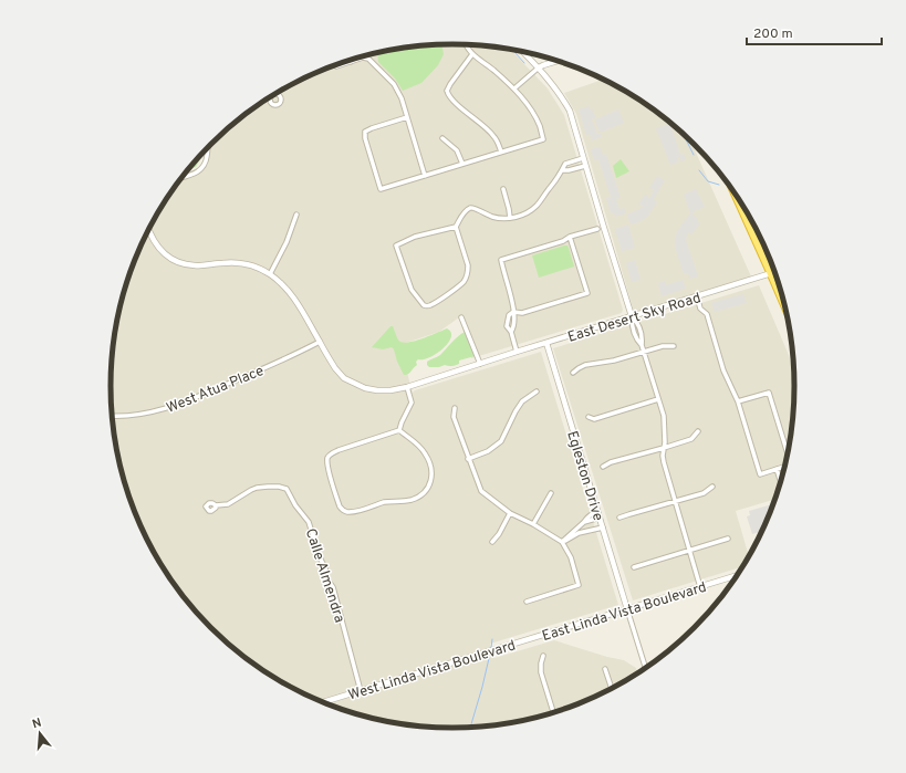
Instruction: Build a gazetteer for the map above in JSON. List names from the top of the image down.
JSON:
{
  "streets": {
    "street": [
      "East Desert Sky Road",
      "West Atua Place",
      "Egleston Drive",
      "Calle Almendra",
      "East Linda Vista Boulevard",
      "West Linda Vista Boulevard"
    ]
  },
  "crossings": [
    ["East Desert Sky Road", "West Atua Place"],
    ["East Desert Sky Road", "Egleston Drive"],
    ["Egleston Drive", "East Linda Vista Boulevard"],
    ["Calle Almendra", "West Linda Vista Boulevard"],
    ["East Linda Vista Boulevard", "West Linda Vista Boulevard"]
  ],
  "scale_bar": "200 m",
  "north": "top"
}
